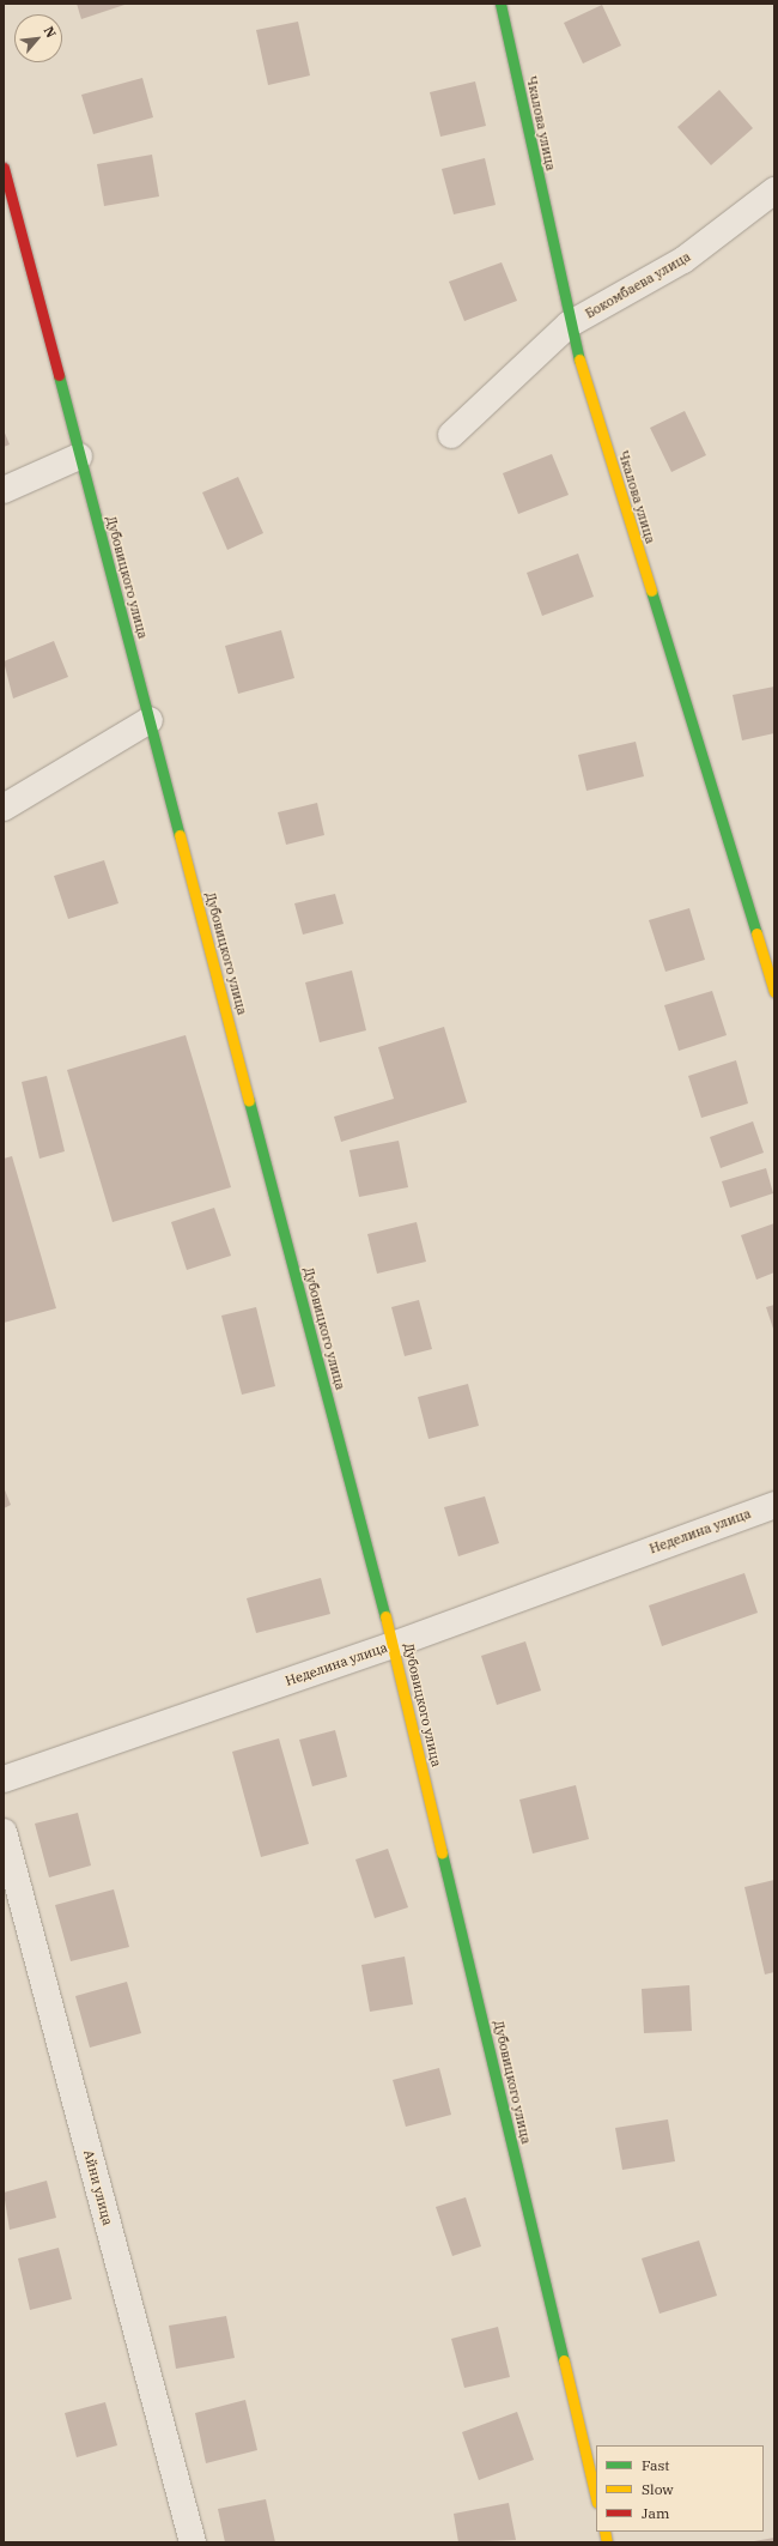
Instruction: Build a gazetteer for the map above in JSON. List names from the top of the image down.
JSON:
{
  "streets": {
    "street": [
      "Чкалова улица",
      "Бокомбаева улица",
      "Дубовицкого улица",
      "Неделина улица",
      "Айни улица"
    ]
  },
  "crossings": [
    ["Чкалова улица", "Бокомбаева улица"],
    ["Дубовицкого улица", "Неделина улица"]
  ],
  "legend": ["Fast", "Slow", "Jam"],
  "north": "top right"
}
